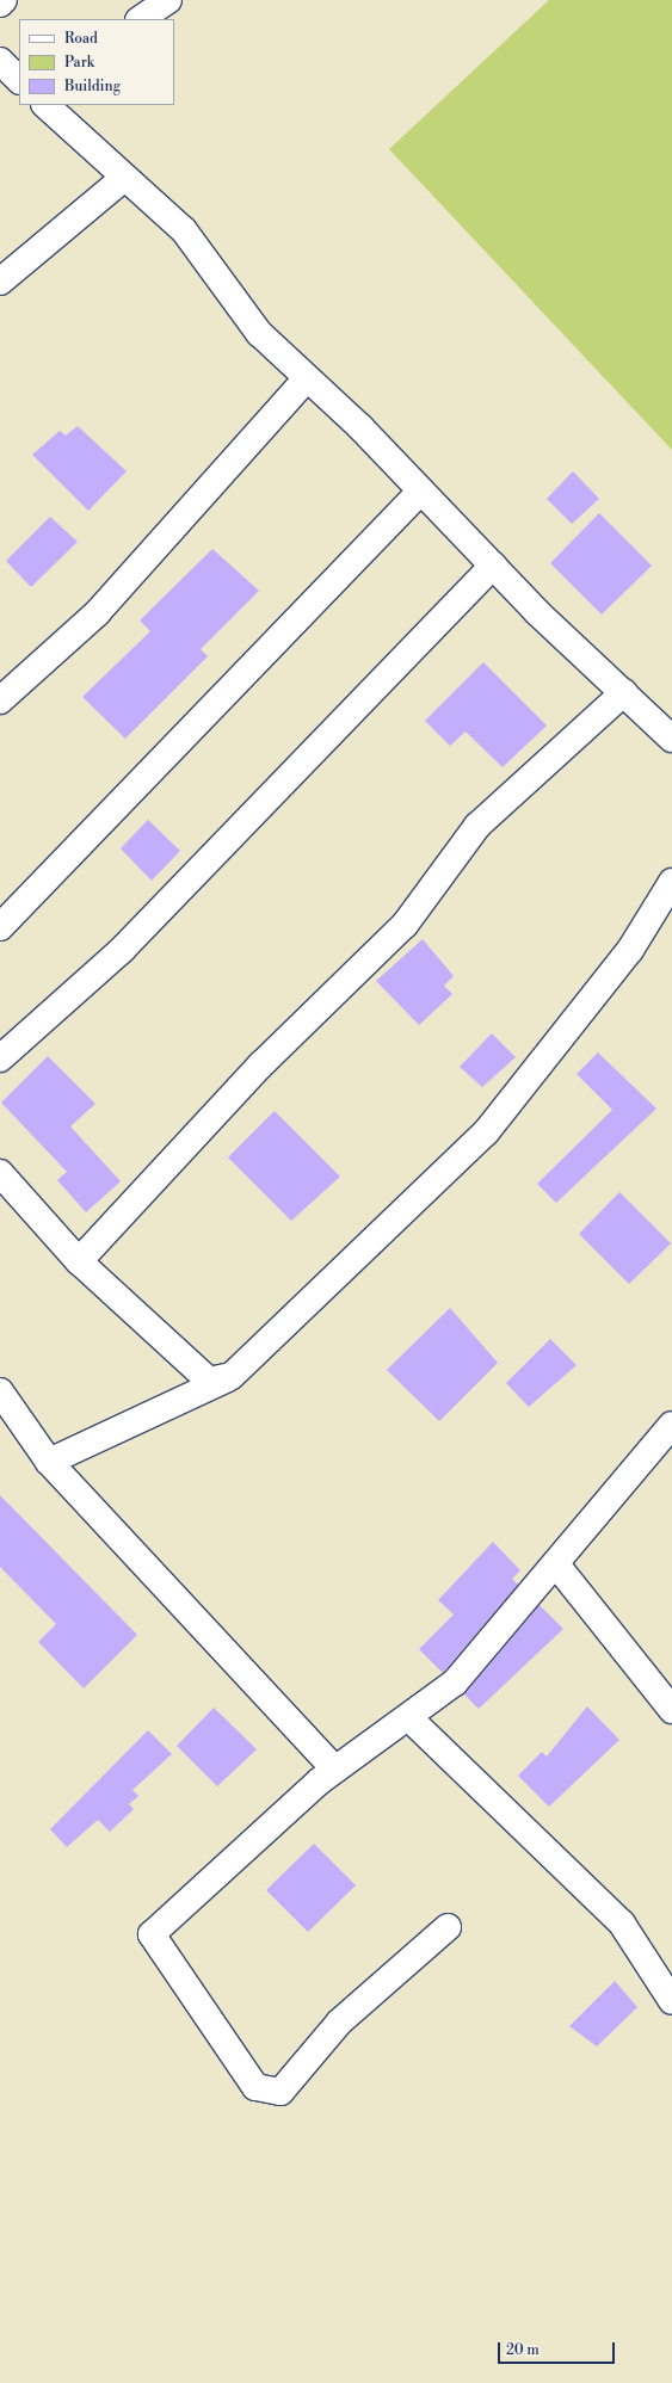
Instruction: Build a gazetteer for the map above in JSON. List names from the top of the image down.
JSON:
{
  "legend": ["Road", "Park", "Building"],
  "scale_bar": "20 m"
}
